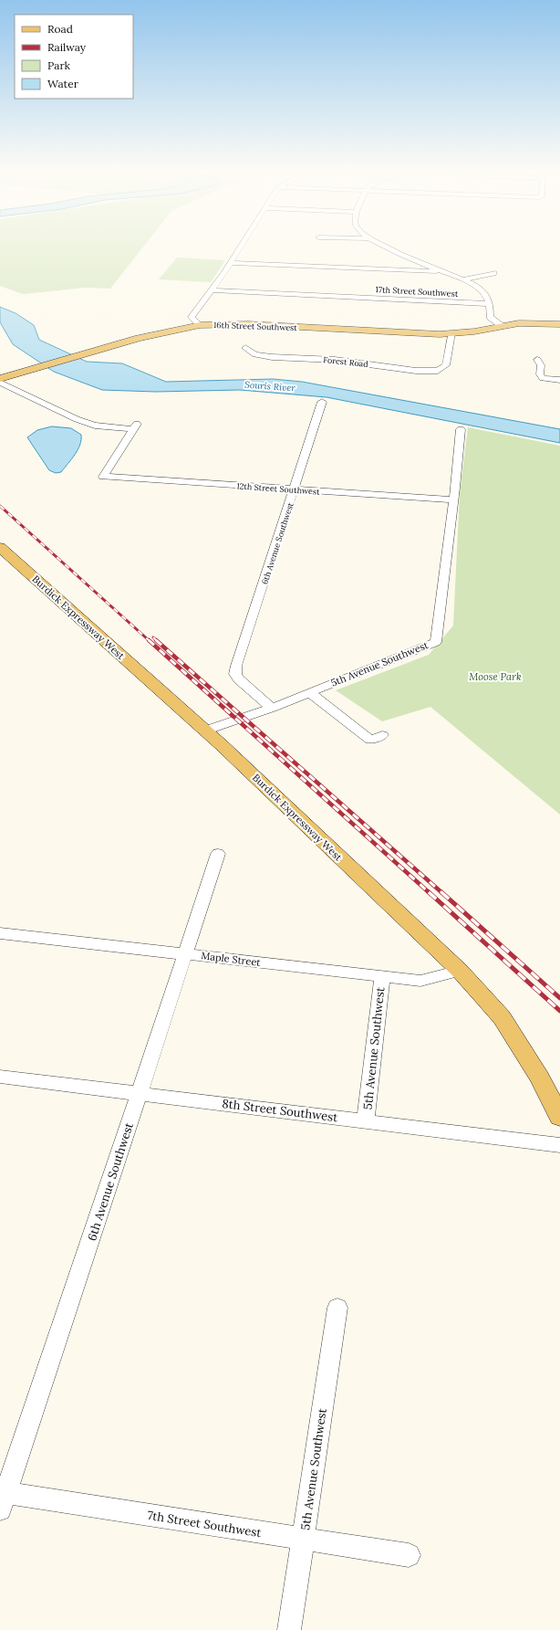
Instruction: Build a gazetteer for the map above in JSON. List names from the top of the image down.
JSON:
{
  "streets": {
    "main road": ["16th Street Southwest", "Burdick Expressway West"],
    "street": [
      "17th Street Southwest",
      "Forest Road",
      "12th Street Southwest",
      "6th Avenue Southwest",
      "5th Avenue Southwest",
      "Maple Street",
      "8th Street Southwest",
      "7th Street Southwest"
    ]
  },
  "crossings": [
    ["16th Street Southwest", "Forest Road"],
    ["12th Street Southwest", "6th Avenue Southwest"],
    ["12th Street Southwest", "5th Avenue Southwest"],
    ["6th Avenue Southwest", "5th Avenue Southwest"],
    ["6th Avenue Southwest", "Maple Street"],
    ["6th Avenue Southwest", "8th Street Southwest"],
    ["6th Avenue Southwest", "7th Street Southwest"],
    ["Burdick Expressway West", "5th Avenue Southwest"],
    ["Burdick Expressway West", "Maple Street"],
    ["5th Avenue Southwest", "Maple Street"],
    ["5th Avenue Southwest", "8th Street Southwest"],
    ["5th Avenue Southwest", "7th Street Southwest"]
  ],
  "water": ["Souris River"],
  "parks": ["Moose Park"],
  "legend": [
    "Road",
    "Railway",
    "Park",
    "Water"
  ]
}
